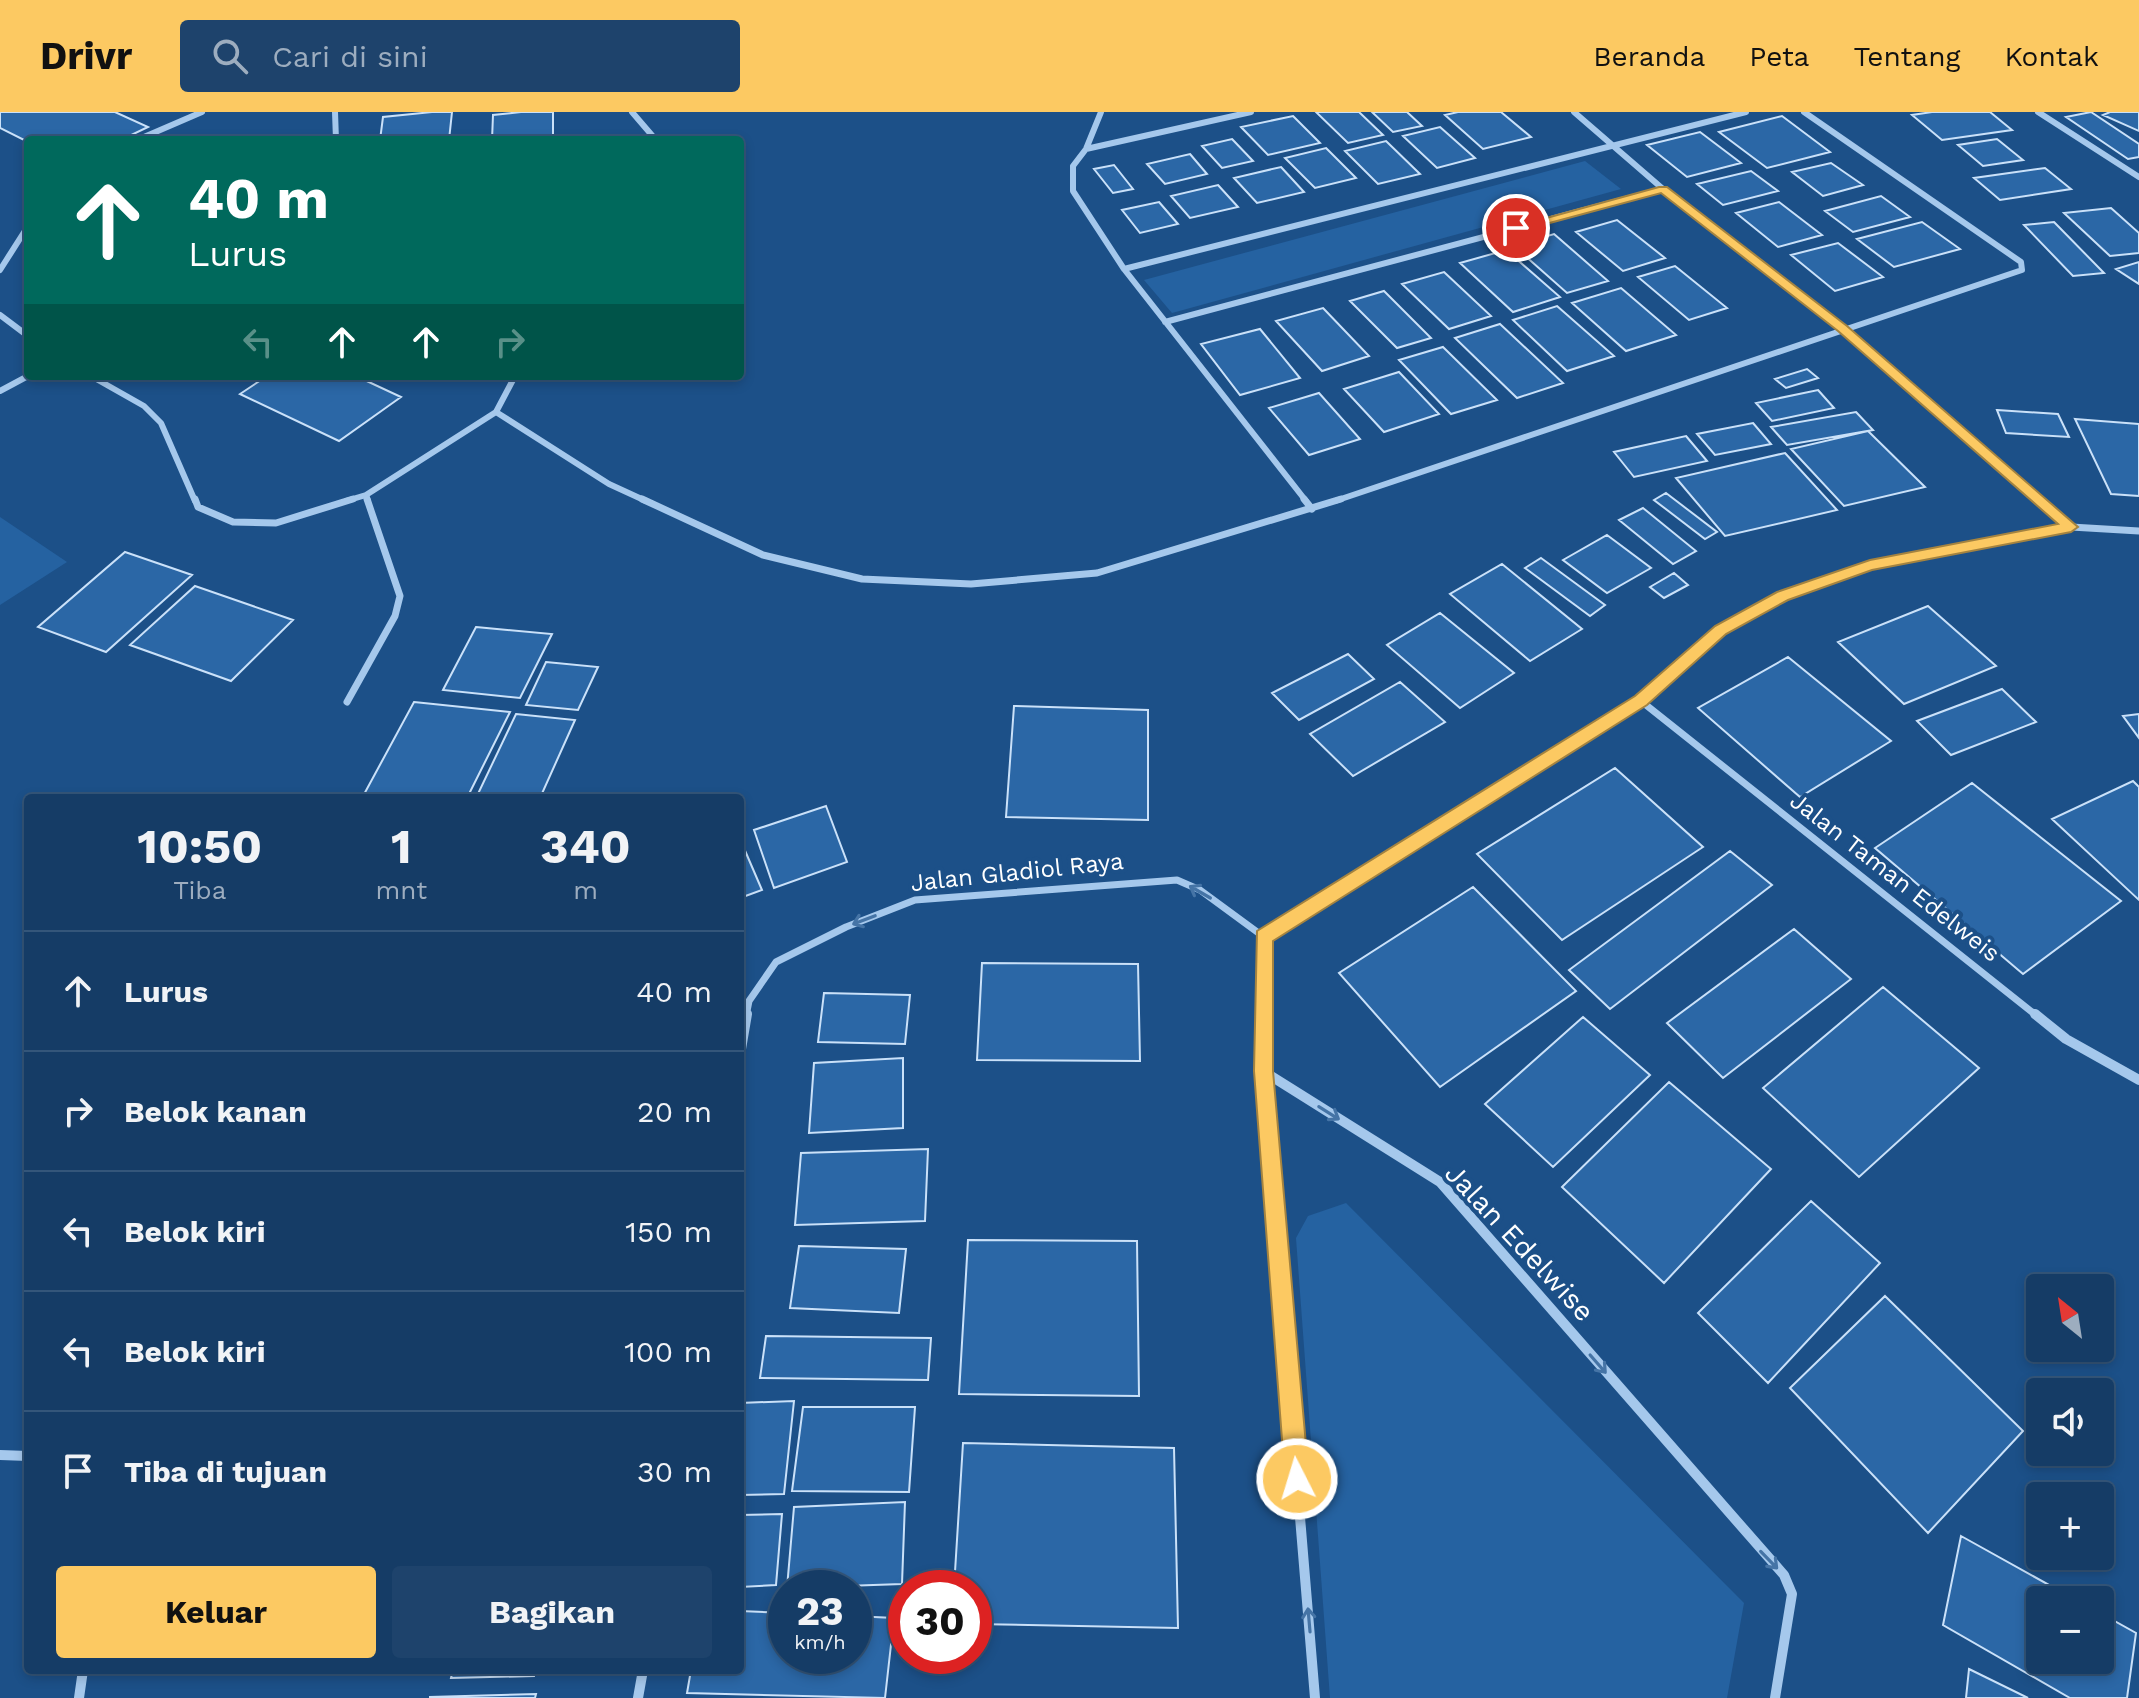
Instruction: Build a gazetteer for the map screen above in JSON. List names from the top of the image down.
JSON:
{
  "streets": {
    "street": ["Jalan Gladiol Raya", "Jalan Taman Edelweis", "Jalan Edelwise"]
  },
  "one_way": ["Jalan Gladiol Raya", "Jalan Edelwise"],
  "north": "top left",
  "page": {
    "header": "Drivr",
    "search": "Cari di sini",
    "nav": [
      "Beranda",
      "Peta",
      "Tentang",
      "Kontak"
    ],
    "turn": ["40 m", "Lurus"],
    "eta": [
      "10:50",
      "Tiba",
      "1",
      "mnt",
      "340",
      "m"
    ],
    "list": [
      {
        "name": "Lurus",
        "value": "40 m"
      },
      {
        "name": "Belok kanan",
        "value": "20 m"
      },
      {
        "name": "Belok kiri",
        "value": "150 m"
      },
      {
        "name": "Belok kiri",
        "value": "100 m"
      },
      {
        "name": "Tiba di tujuan",
        "value": "30 m"
      }
    ],
    "map_buttons": ["+", "−"],
    "buttons": ["Keluar", "Bagikan"],
    "speed": "23 km/h",
    "limit": "30"
  }
}
